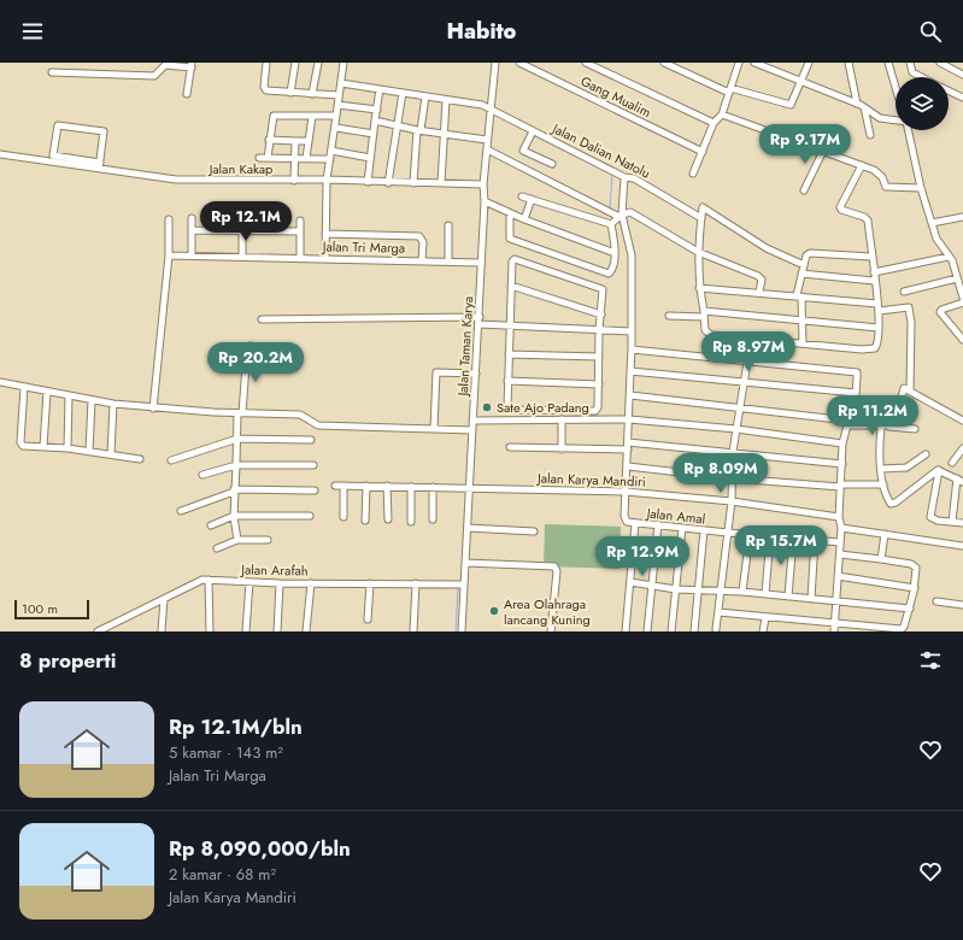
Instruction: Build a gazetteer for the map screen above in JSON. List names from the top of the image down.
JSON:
{
  "streets": {
    "street": [
      "Gang Mualim",
      "Jalan Dalian Natolu",
      "Jalan Kakap",
      "Jalan Tri Marga",
      "Jalan Taman Karya",
      "Jalan Karya Mandiri",
      "Jalan Amal",
      "Jalan Arafah"
    ]
  },
  "crossings": [
    ["Jalan Dalian Natolu", "Jalan Taman Karya"],
    ["Jalan Kakap", "Jalan Taman Karya"],
    ["Jalan Tri Marga", "Jalan Taman Karya"],
    ["Jalan Taman Karya", "Jalan Karya Mandiri"],
    ["Jalan Taman Karya", "Jalan Arafah"],
    ["Jalan Karya Mandiri", "Jalan Amal"]
  ],
  "places": ["Sate Ajo Padang", "Area Olahraga lancang Kuning"],
  "scale_bar": "100 m",
  "page": {
    "header": "Habito",
    "price": [
      "Rp 9.17M",
      "Rp 12.1M",
      "Rp 8.97M",
      "Rp 20.2M",
      "Rp 11.2M",
      "Rp 8.09M",
      "Rp 15.7M",
      "Rp 12.9M"
    ],
    "scale": "100 m",
    "heading": "8 properti",
    "list": [
      {
        "name": "Rp 12.1M/bln",
        "note": "5 kamar · 143 m² · Jalan Tri Marga"
      },
      {
        "name": "Rp 8,090,000/bln",
        "note": "2 kamar · 68 m² · Jalan Karya Mandiri"
      }
    ]
  }
}
